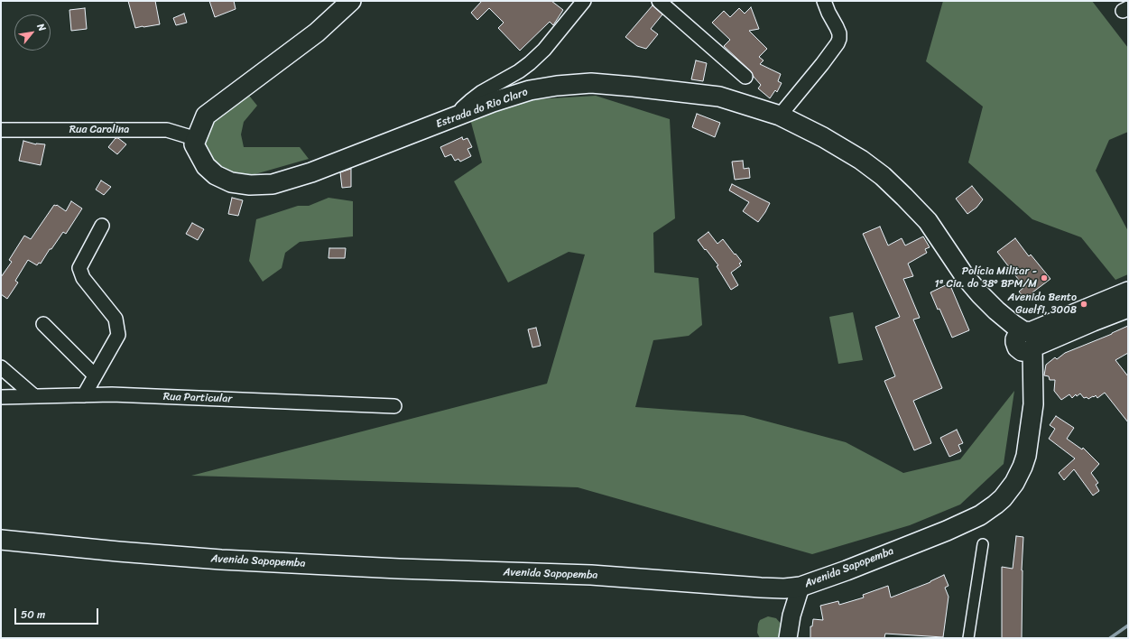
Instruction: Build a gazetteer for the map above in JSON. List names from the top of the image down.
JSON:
{
  "streets": {
    "main road": ["Estrada do Rio Claro", "Avenida Sapopemba"],
    "street": ["Rua Carolina", "Rua Particular"]
  },
  "crossings": [
    ["Estrada do Rio Claro", "Rua Carolina"],
    ["Estrada do Rio Claro", "Avenida Sapopemba"]
  ],
  "places": ["Polícia Militar - 1ª Cia. do 38º BPM/M", "Avenida Bento Guelfi, 3008"],
  "scale_bar": "50 m",
  "north": "top right"
}
